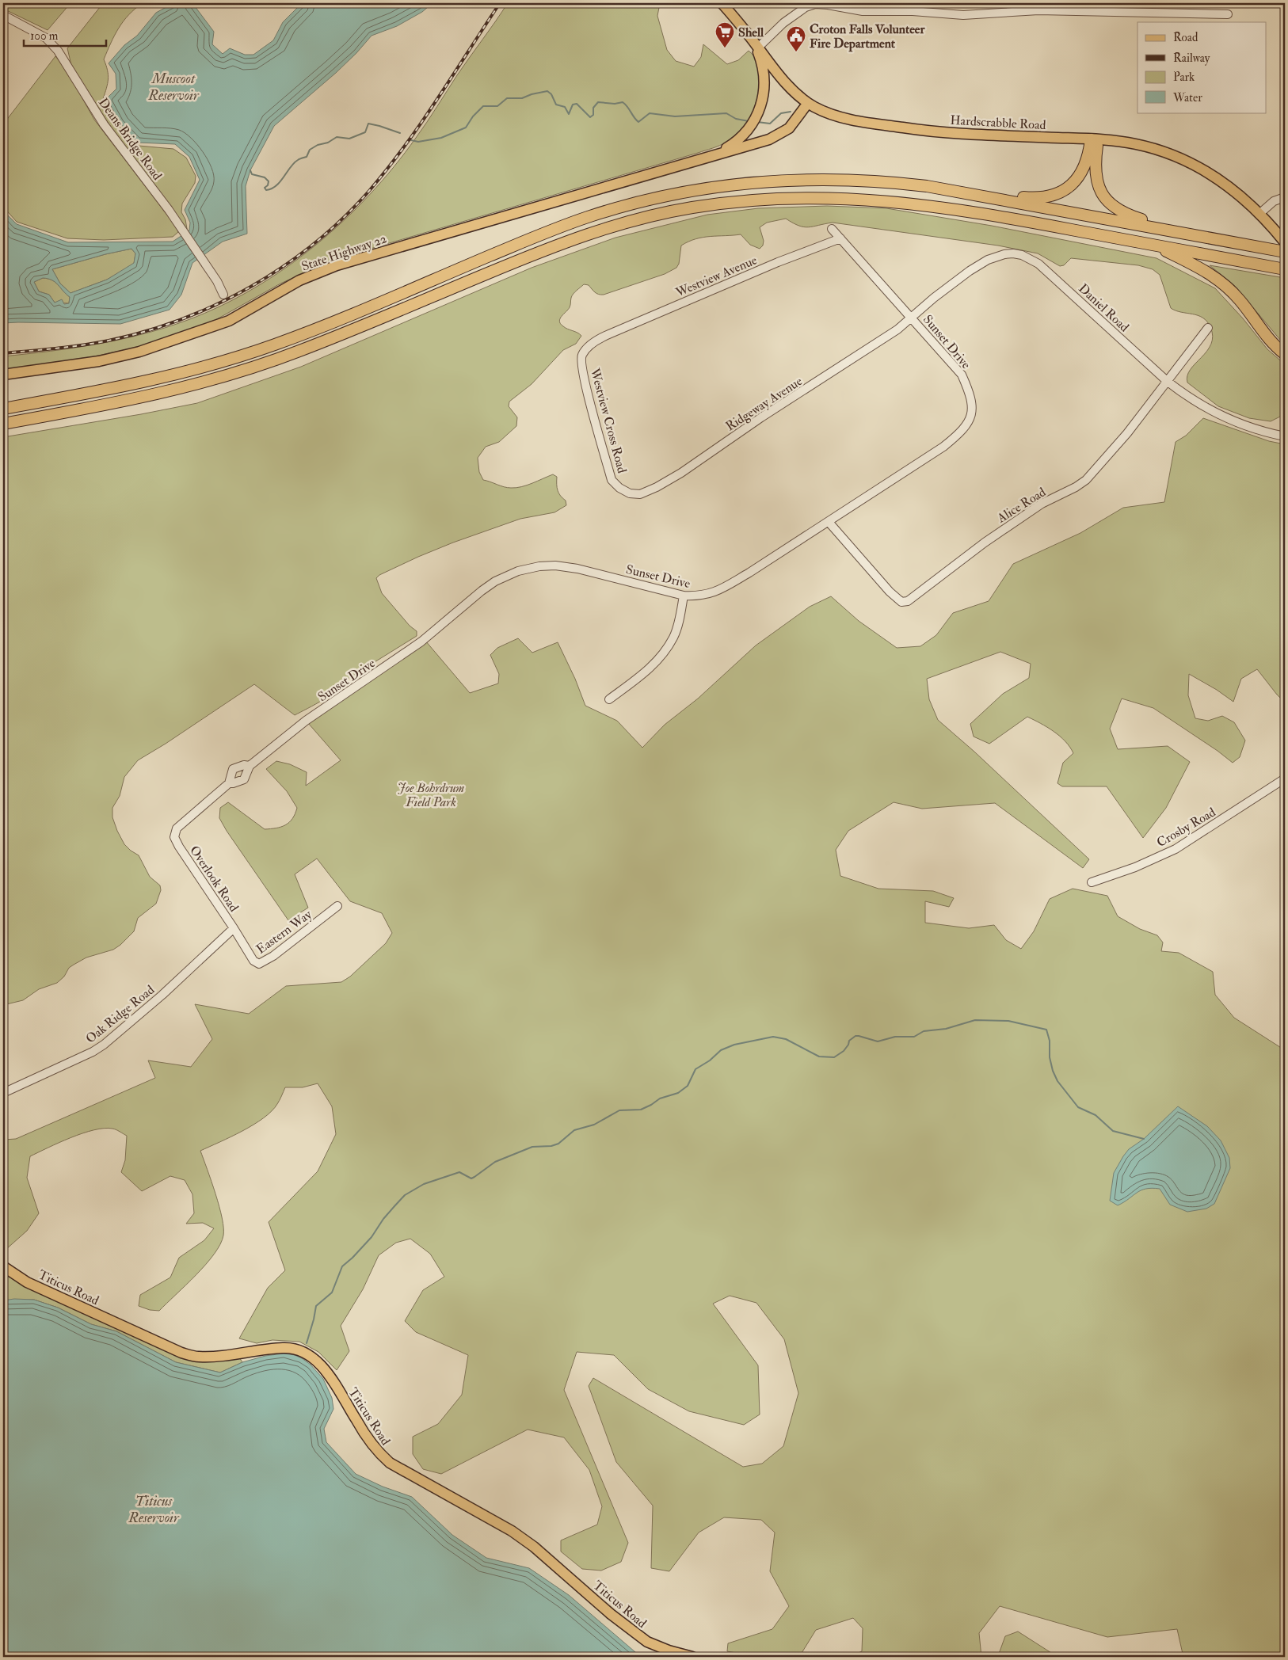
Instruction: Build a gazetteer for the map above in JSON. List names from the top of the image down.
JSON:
{
  "streets": {
    "main road": ["Hardscrabble Road", "State Highway 22", "Titicus Road"],
    "street": [
      "Deans Bridge Road",
      "Westview Avenue",
      "Daniel Road",
      "Sunset Drive",
      "Ridgeway Avenue",
      "Westview Cross Road",
      "Alice Road",
      "Crosby Road",
      "Overlook Road",
      "Eastern Way",
      "Oak Ridge Road"
    ]
  },
  "crossings": [
    ["Westview Avenue", "Sunset Drive"],
    ["Westview Avenue", "Westview Cross Road"],
    ["Daniel Road", "Sunset Drive"],
    ["Daniel Road", "Ridgeway Avenue"],
    ["Daniel Road", "Alice Road"],
    ["Sunset Drive", "Ridgeway Avenue"],
    ["Sunset Drive", "Alice Road"],
    ["Sunset Drive", "Overlook Road"],
    ["Ridgeway Avenue", "Westview Cross Road"],
    ["Overlook Road", "Eastern Way"],
    ["Overlook Road", "Oak Ridge Road"],
    ["Eastern Way", "Oak Ridge Road"]
  ],
  "water": ["Muscoot Reservoir", "Titicus Reservoir"],
  "parks": ["Joe Bohrdrum Field Park"],
  "places": {
    "supermarket": ["Shell"],
    "public building": ["Croton Falls Volunteer Fire Department"]
  },
  "legend": [
    "Road",
    "Railway",
    "Park",
    "Water"
  ],
  "scale_bar": "100 m"
}
